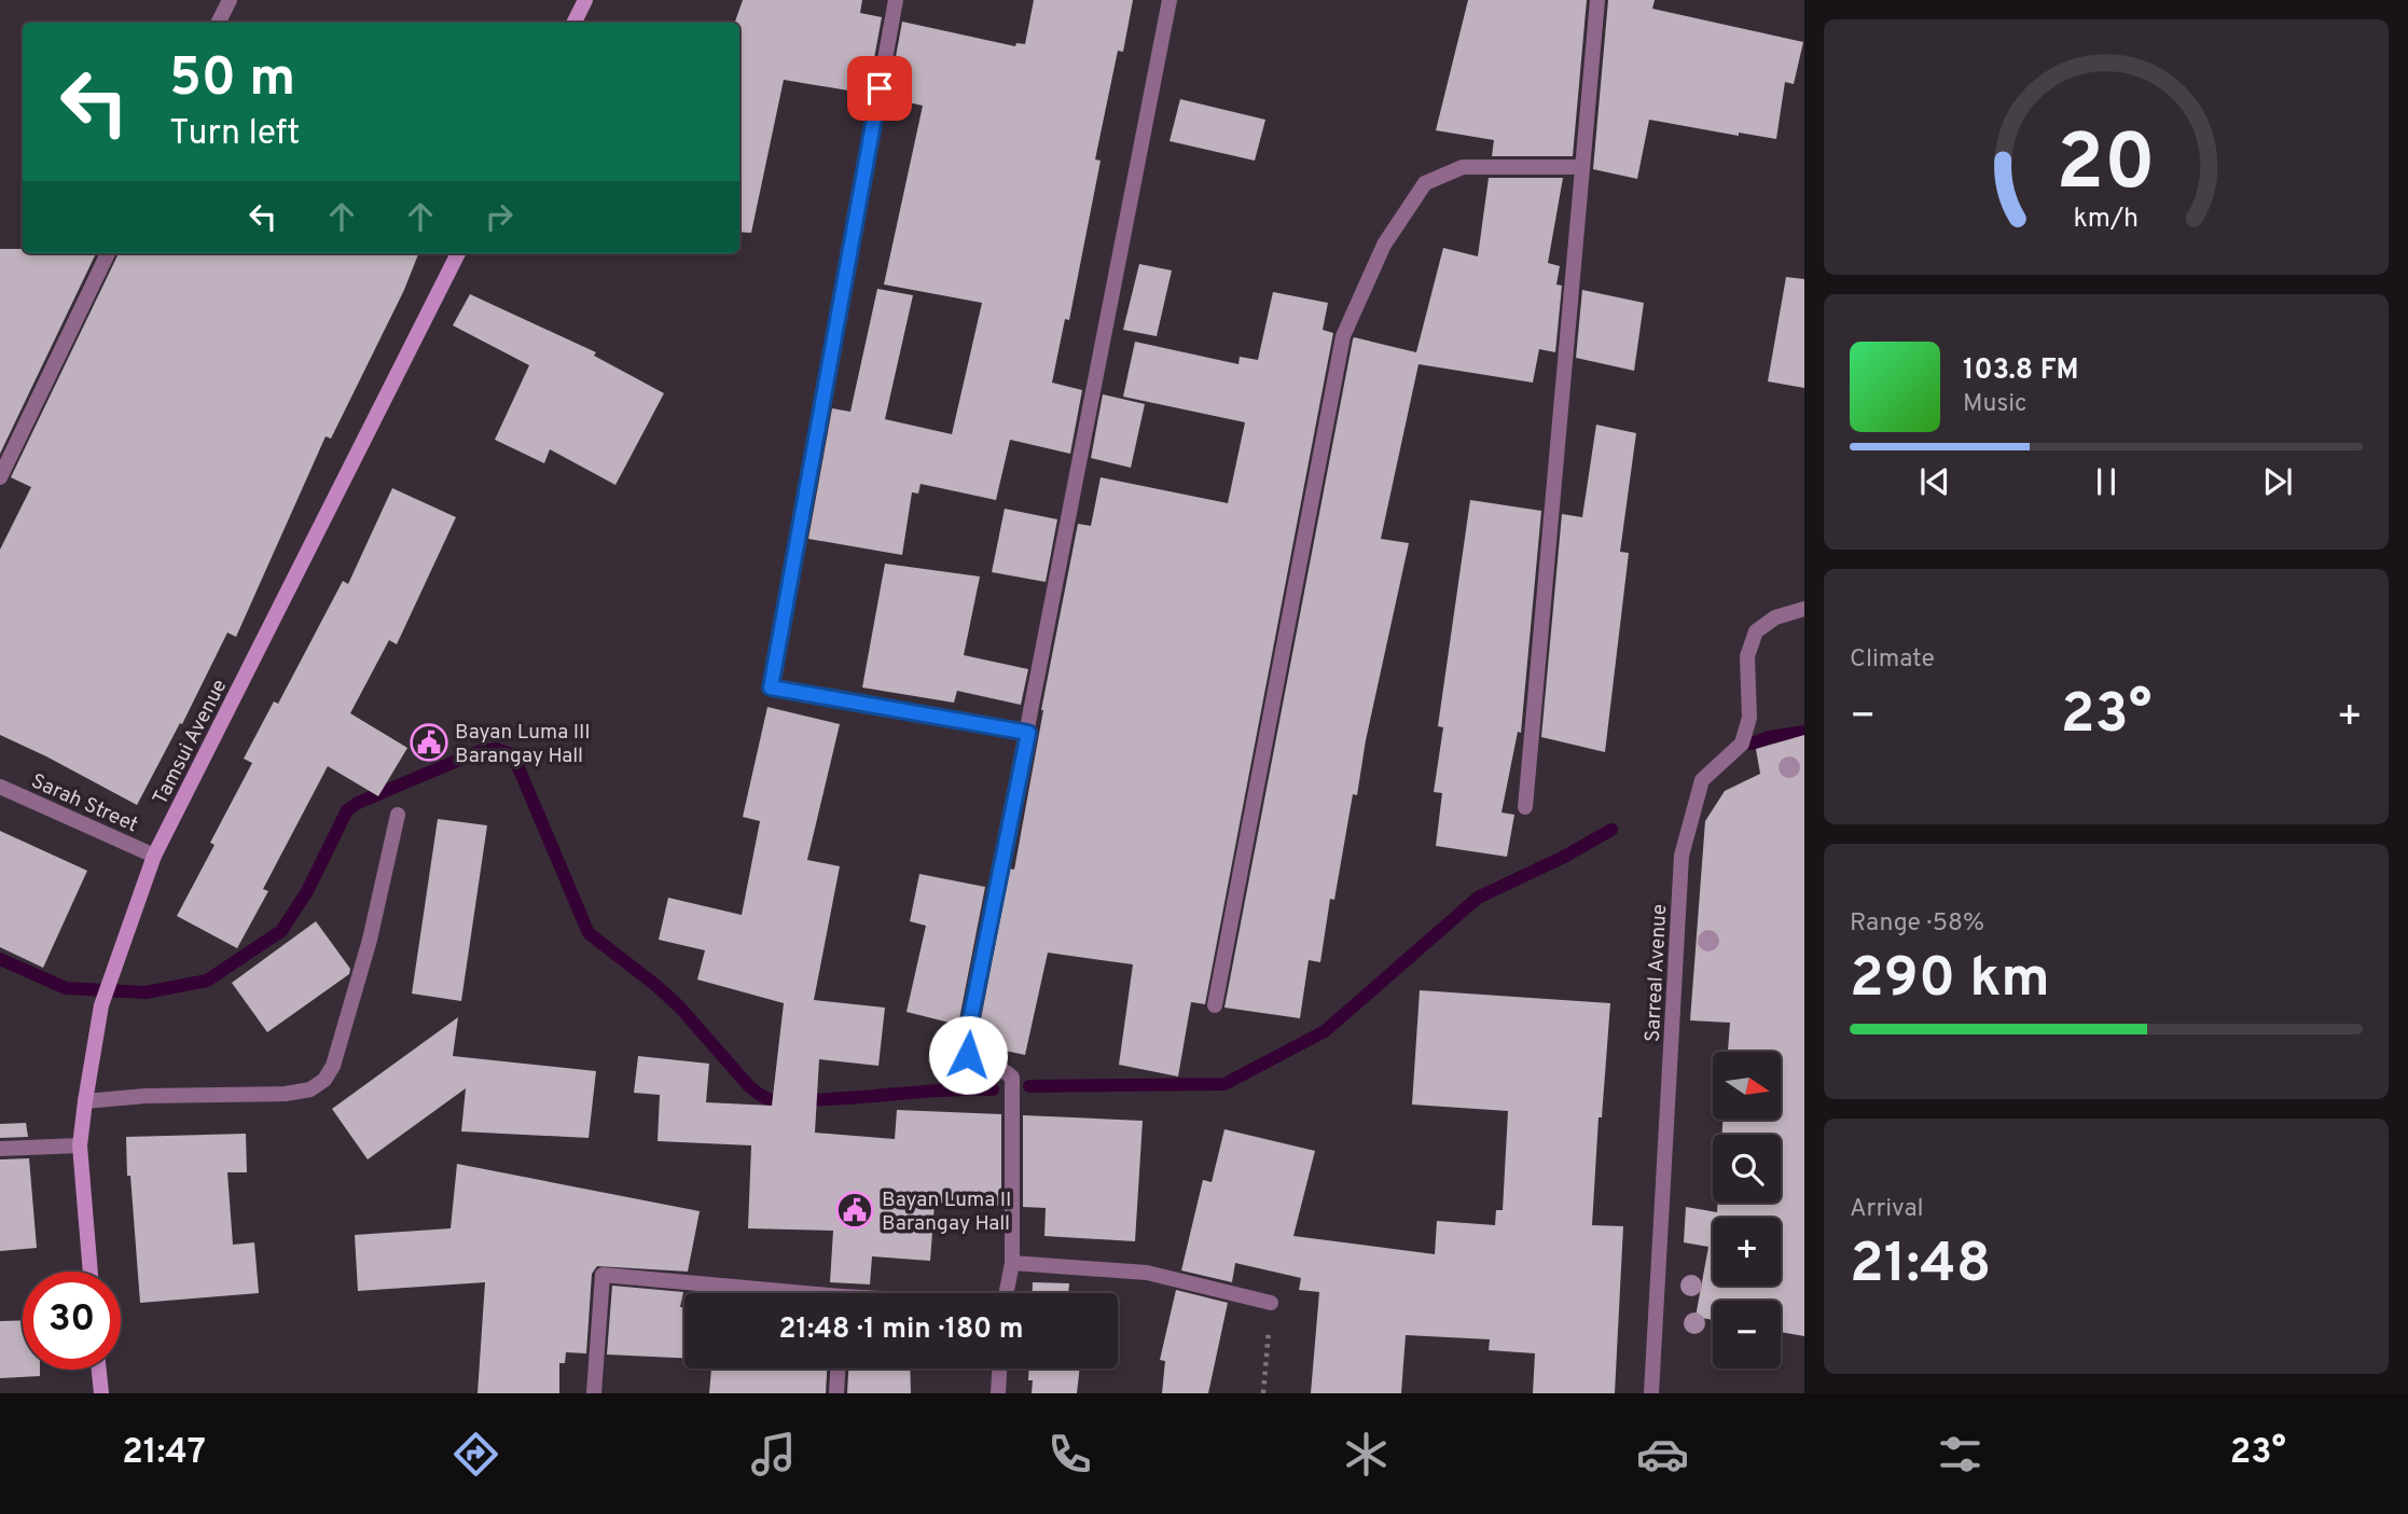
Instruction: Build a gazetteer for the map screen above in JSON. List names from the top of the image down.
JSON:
{
  "streets": {
    "street": ["Tamsui Avenue", "Sarah Street", "Sarreal Avenue"]
  },
  "crossings": [
    ["Tamsui Avenue", "Sarah Street"]
  ],
  "places": {
    "public building": ["Bayan Luma III Barangay Hall", "Bayan Luma II Barangay Hall"]
  },
  "north": "right",
  "page": {
    "turn": ["50 m", "Turn left"],
    "song": ["103.8 FM", "Music"],
    "tile": [
      "Climate",
      ["Range · 58%", "290 km"],
      ["Arrival", "21:48"]
    ],
    "heat": ["−", "23°", "+"],
    "map_buttons": ["+", "−"],
    "limit": "30",
    "trip": "21:48 · 1 min · 180 m",
    "tabs": ["21:47", "23°"],
    "gauge": ["20", "km/h"]
  }
}
